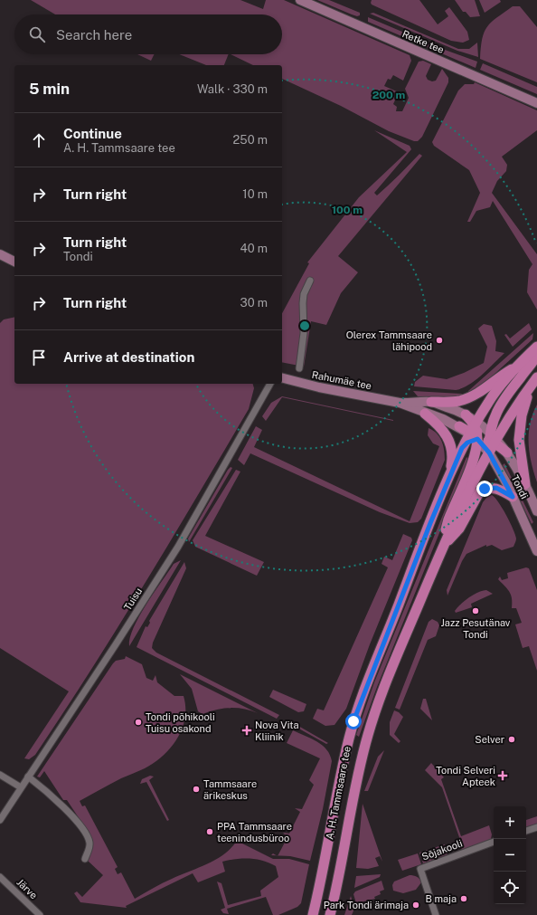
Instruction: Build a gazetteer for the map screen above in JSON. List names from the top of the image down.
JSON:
{
  "streets": {
    "main road": ["A. H. Tammsaare tee"],
    "street": [
      "Retke tee",
      "Rahumäe tee",
      "Tondi",
      "Tuisu",
      "Sõjakooli",
      "Järve"
    ]
  },
  "crossings": [
    ["Tondi", "A. H. Tammsaare tee"]
  ],
  "places": {
    "other": [
      "Olerex Tammsaare lähipood",
      "Jazz Pesutänav Tondi",
      "Tondi põhikooli Tuisu osakond",
      "Selver",
      "Tammsaare ärikeskus",
      "PPA Tammsaare teenindusbüroo",
      "B maja",
      "Park Tondi ärimaja"
    ],
    "health": ["Nova Vita Kliinik", "Tondi Selveri Apteek"]
  },
  "page": {
    "search": "Search here",
    "heading": ["5 min", "Walk · 330 m"],
    "list": [
      ["Continue", "A. H. Tammsaare tee", "250 m"],
      ["Turn right", "10 m"],
      ["Turn right", "Tondi", "40 m"],
      ["Turn right", "30 m"],
      "Arrive at destination"
    ],
    "map_buttons": ["+", "−"]
  },
  "rings": ["200 m", "100 m"]
}
